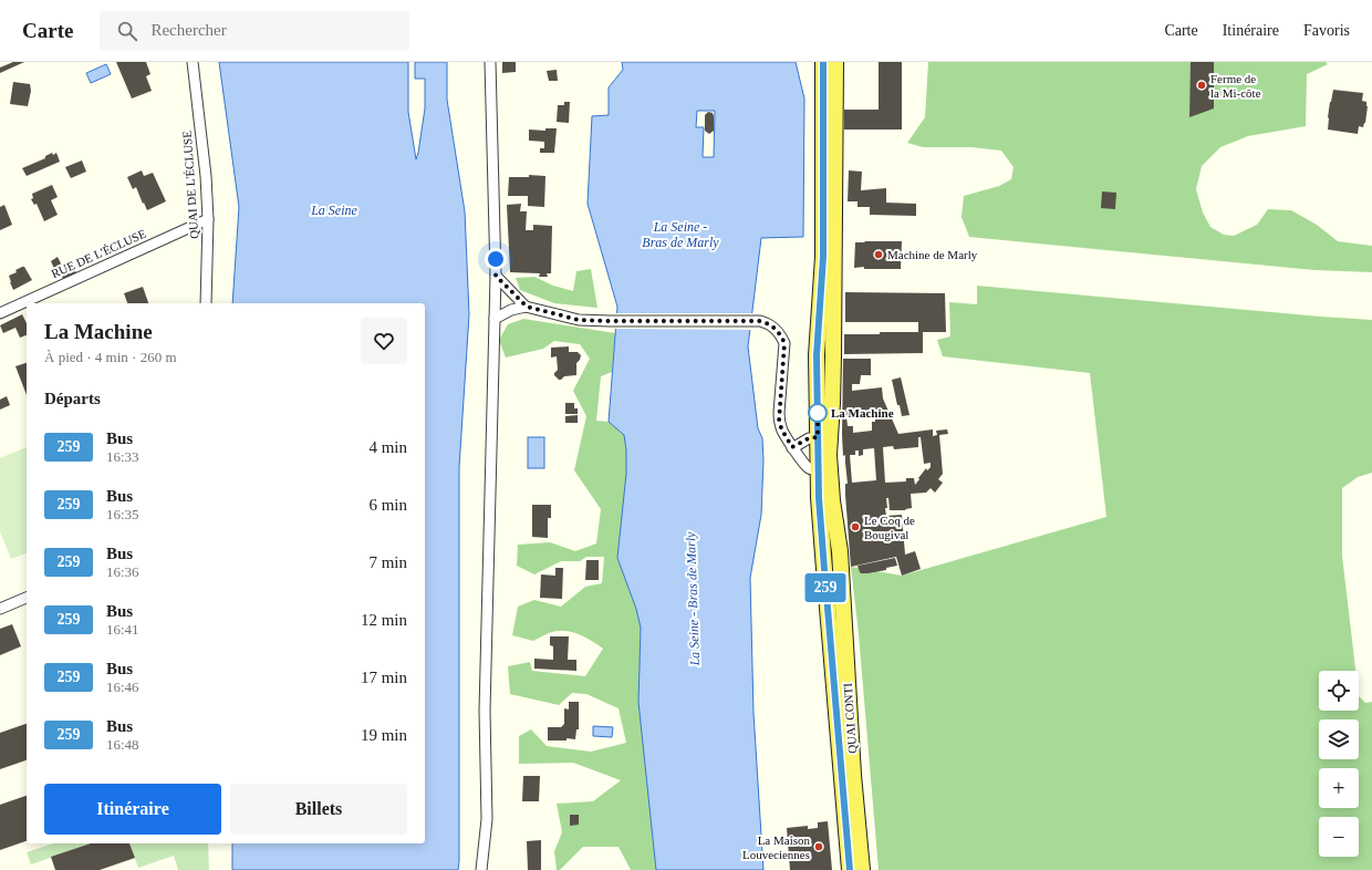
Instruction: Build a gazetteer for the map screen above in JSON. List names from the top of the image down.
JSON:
{
  "streets": {
    "main road": ["QUAI CONTI"],
    "street": ["QUAI DE L'ÉCLUSE", "RUE DE L'ÉCLUSE"]
  },
  "crossings": [
    ["QUAI DE L'ÉCLUSE", "RUE DE L'ÉCLUSE"]
  ],
  "water": ["La Seine", "La Seine - Bras de Marly"],
  "places": [
    "Ferme de la Mi-côte",
    "Machine de Marly",
    "La Machine",
    "Le Coq de Bougival",
    "La Maison Louveciennes"
  ],
  "lines": ["bus line 259"],
  "page": {
    "header": "Carte",
    "search": "Rechercher",
    "nav": ["Carte", "Itinéraire", "Favoris"],
    "on_map": "259",
    "heading": [
      ["La Machine", "À pied · 4 min · 260 m"],
      "Départs"
    ],
    "list": [
      {
        "mark": "259",
        "name": "Bus",
        "note": "16:33",
        "value": "4 min"
      },
      {
        "mark": "259",
        "name": "Bus",
        "note": "16:35",
        "value": "6 min"
      },
      {
        "mark": "259",
        "name": "Bus",
        "note": "16:36",
        "value": "7 min"
      },
      {
        "mark": "259",
        "name": "Bus",
        "note": "16:41",
        "value": "12 min"
      },
      {
        "mark": "259",
        "name": "Bus",
        "note": "16:46",
        "value": "17 min"
      },
      {
        "mark": "259",
        "name": "Bus",
        "note": "16:48",
        "value": "19 min"
      }
    ],
    "map_buttons": ["+", "−"],
    "buttons": ["Itinéraire", "Billets"]
  }
}
